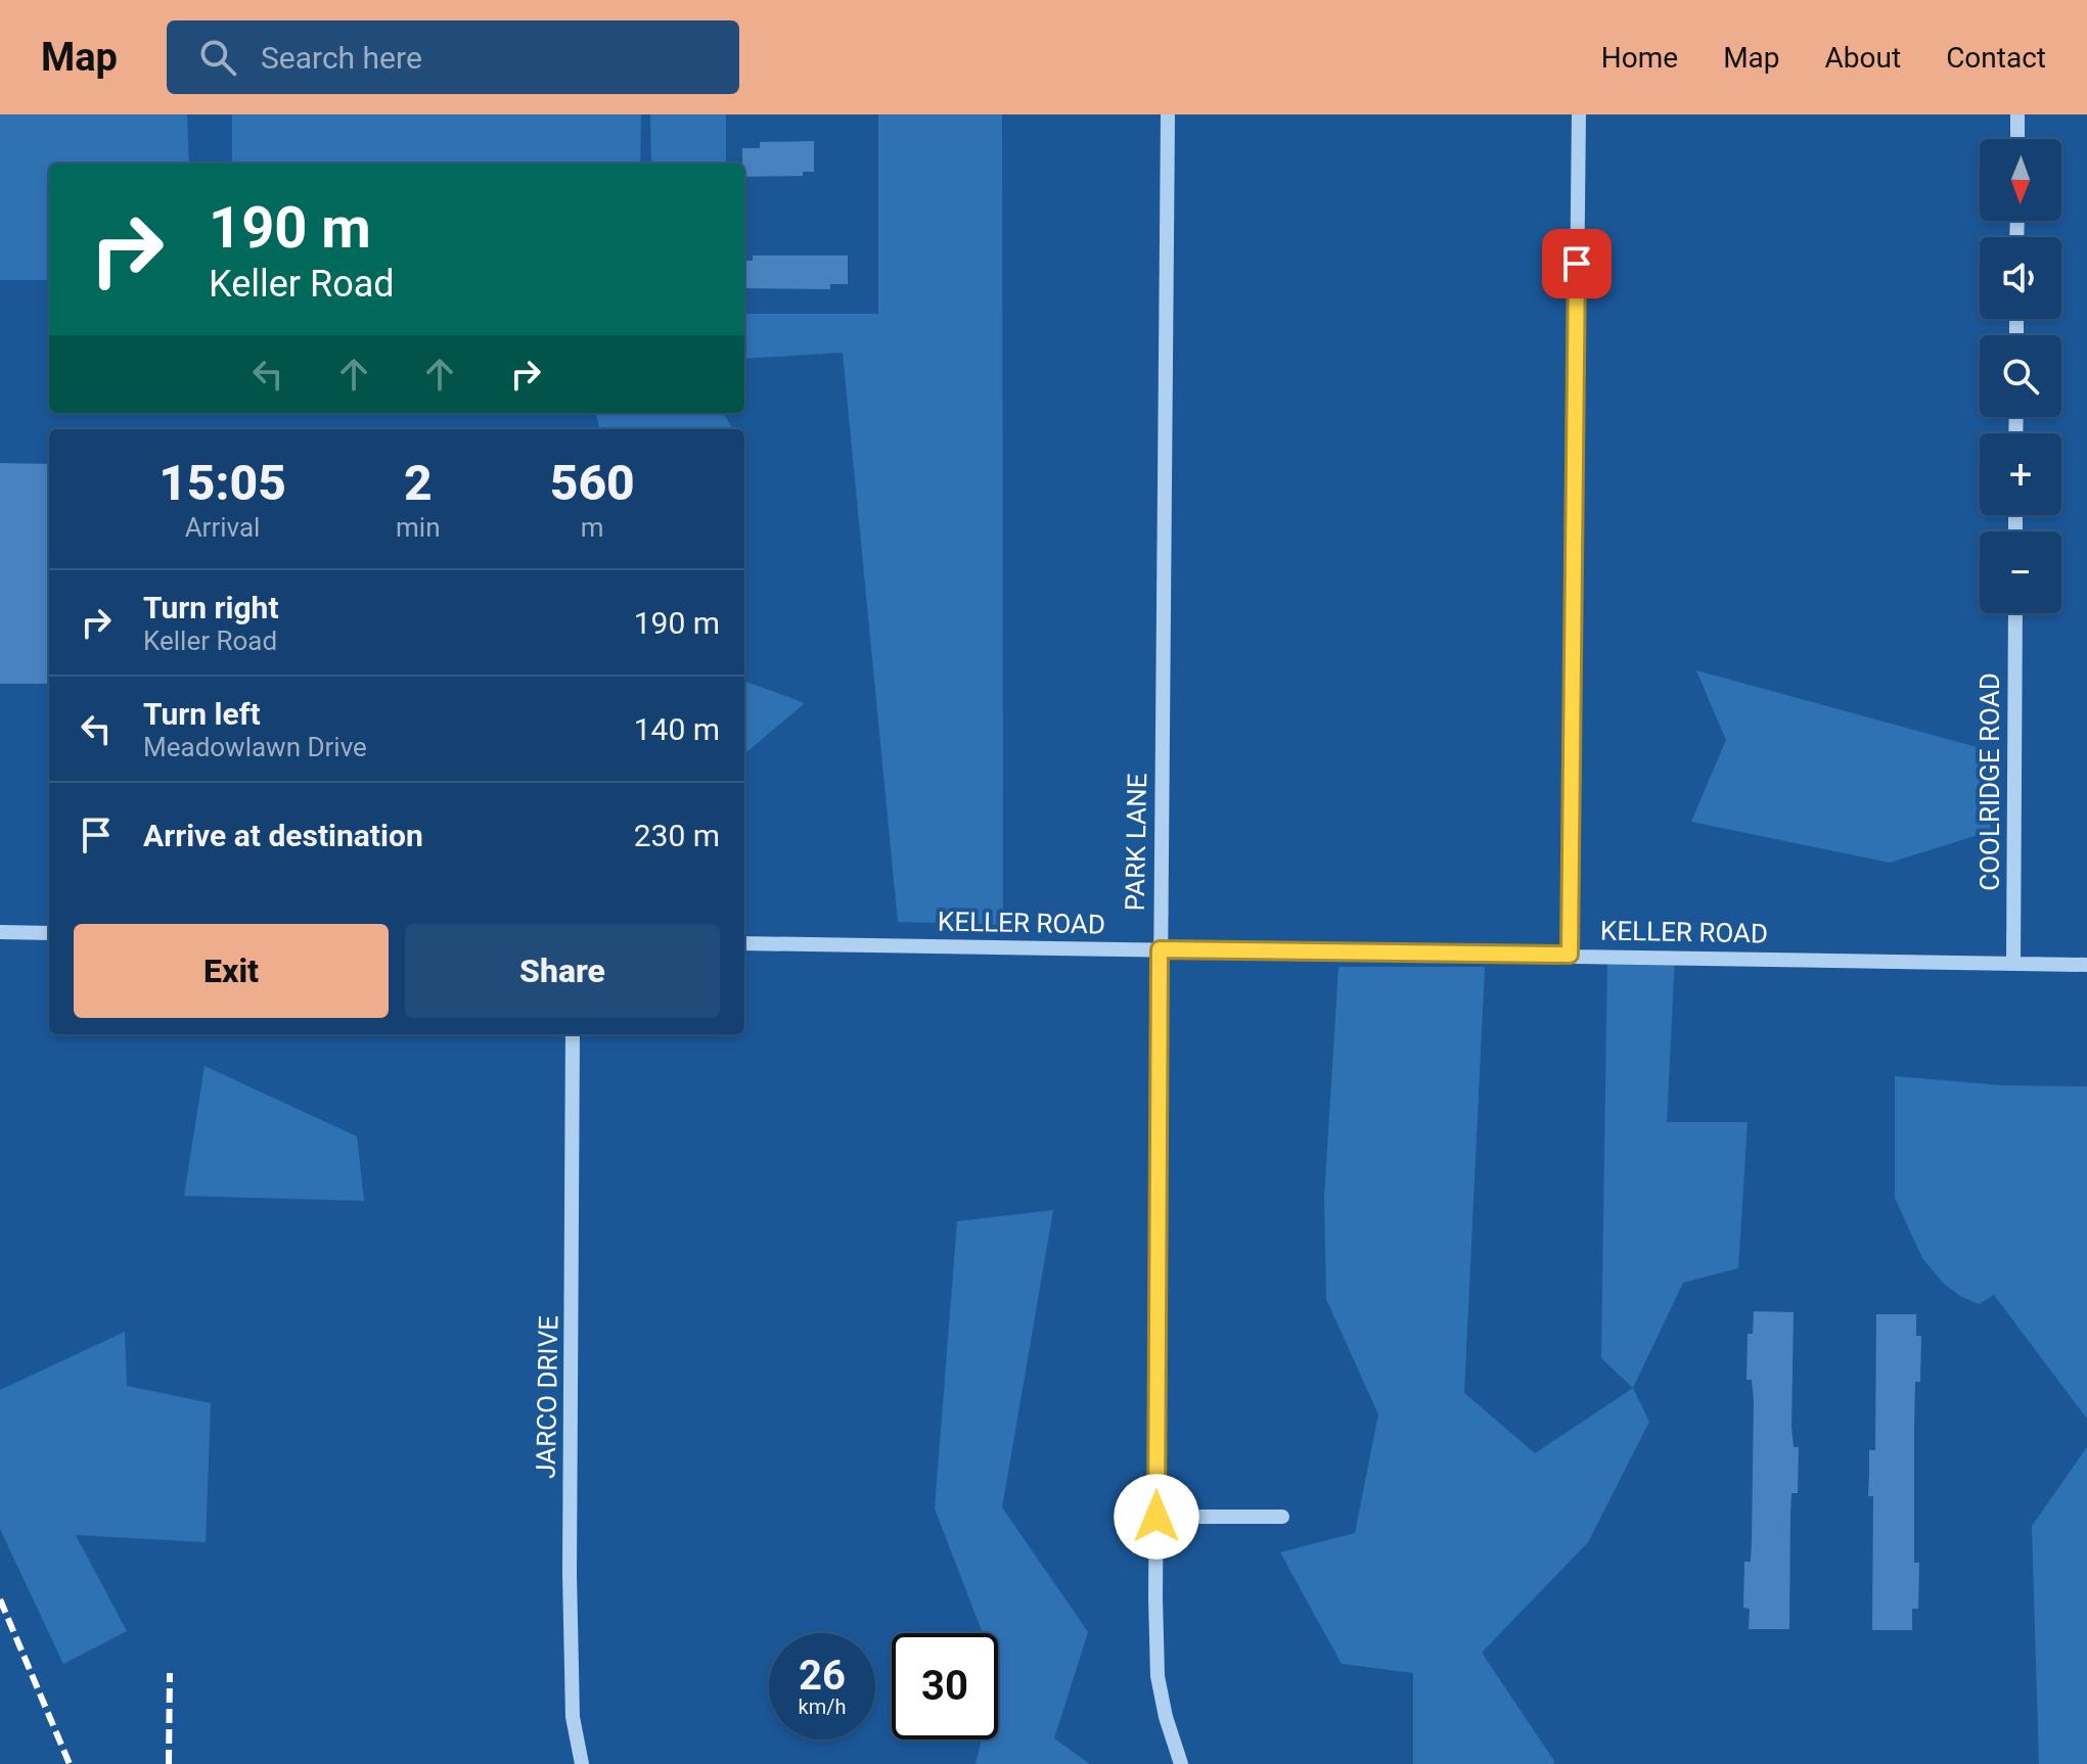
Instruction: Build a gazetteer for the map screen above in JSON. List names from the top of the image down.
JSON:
{
  "streets": {
    "street": [
      "COOLRIDGE ROAD",
      "PARK LANE",
      "KELLER ROAD",
      "JARCO DRIVE"
    ]
  },
  "crossings": [
    ["COOLRIDGE ROAD", "KELLER ROAD"],
    ["PARK LANE", "KELLER ROAD"]
  ],
  "north": "bottom",
  "page": {
    "header": "Map",
    "search": "Search here",
    "nav": [
      "Home",
      "Map",
      "About",
      "Contact"
    ],
    "map_buttons": ["+", "−"],
    "turn": ["190 m", "Keller Road"],
    "eta": [
      "15:05",
      "Arrival",
      "2",
      "min",
      "560",
      "m"
    ],
    "list": [
      {
        "name": "Turn right",
        "note": "Keller Road",
        "value": "190 m"
      },
      {
        "name": "Turn left",
        "note": "Meadowlawn Drive",
        "value": "140 m"
      },
      {
        "name": "Arrive at destination",
        "value": "230 m"
      }
    ],
    "buttons": ["Exit", "Share"],
    "speed": "26 km/h",
    "limit": "30"
  }
}
